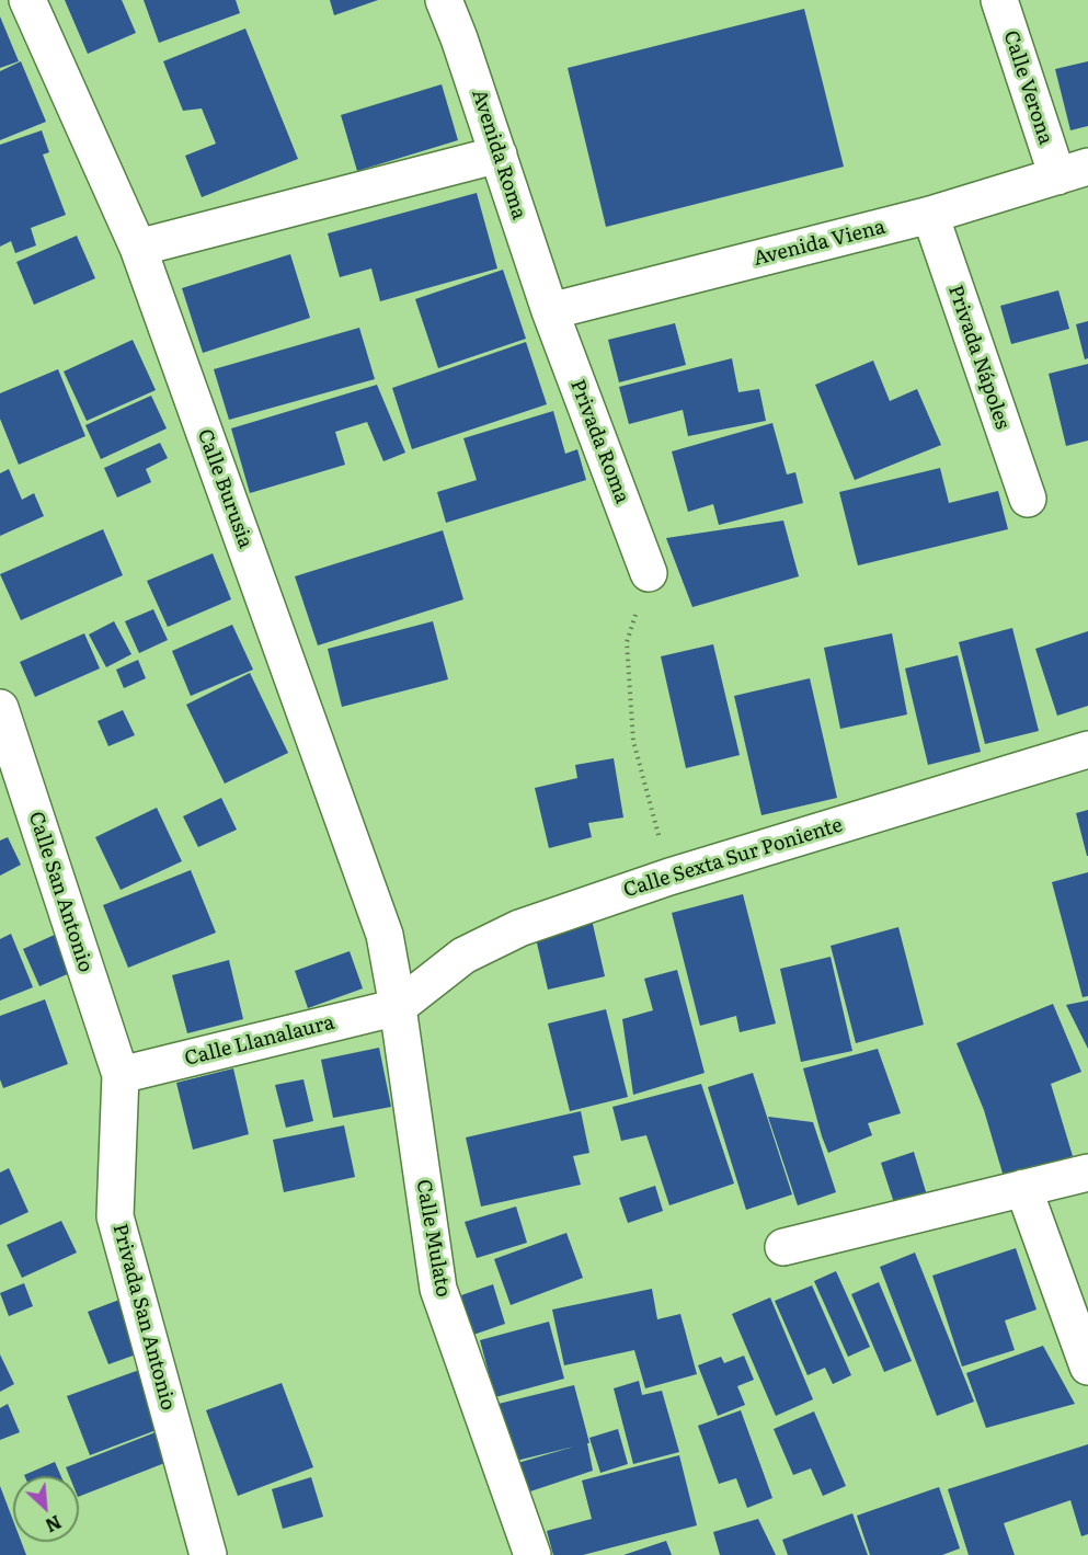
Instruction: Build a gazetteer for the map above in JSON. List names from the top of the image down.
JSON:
{
  "streets": {
    "street": [
      "Calle Verona",
      "Avenida Roma",
      "Avenida Viena",
      "Privada Nápoles",
      "Privada Roma",
      "Calle Burusia",
      "Calle Sexta Sur Poniente",
      "Calle San Antonio",
      "Calle Llanalaura",
      "Calle Mulato",
      "Privada San Antonio"
    ]
  },
  "crossings": [
    ["Calle Verona", "Avenida Viena"],
    ["Avenida Roma", "Avenida Viena"],
    ["Avenida Roma", "Privada Roma"],
    ["Avenida Viena", "Privada Nápoles"],
    ["Avenida Viena", "Privada Roma"],
    ["Calle Burusia", "Calle Sexta Sur Poniente"],
    ["Calle Burusia", "Calle Llanalaura"],
    ["Calle Burusia", "Calle Mulato"],
    ["Calle Sexta Sur Poniente", "Calle Llanalaura"],
    ["Calle Sexta Sur Poniente", "Calle Mulato"],
    ["Calle San Antonio", "Calle Llanalaura"],
    ["Calle San Antonio", "Privada San Antonio"],
    ["Calle Llanalaura", "Calle Mulato"],
    ["Calle Llanalaura", "Privada San Antonio"]
  ],
  "north": "bottom right"
}
